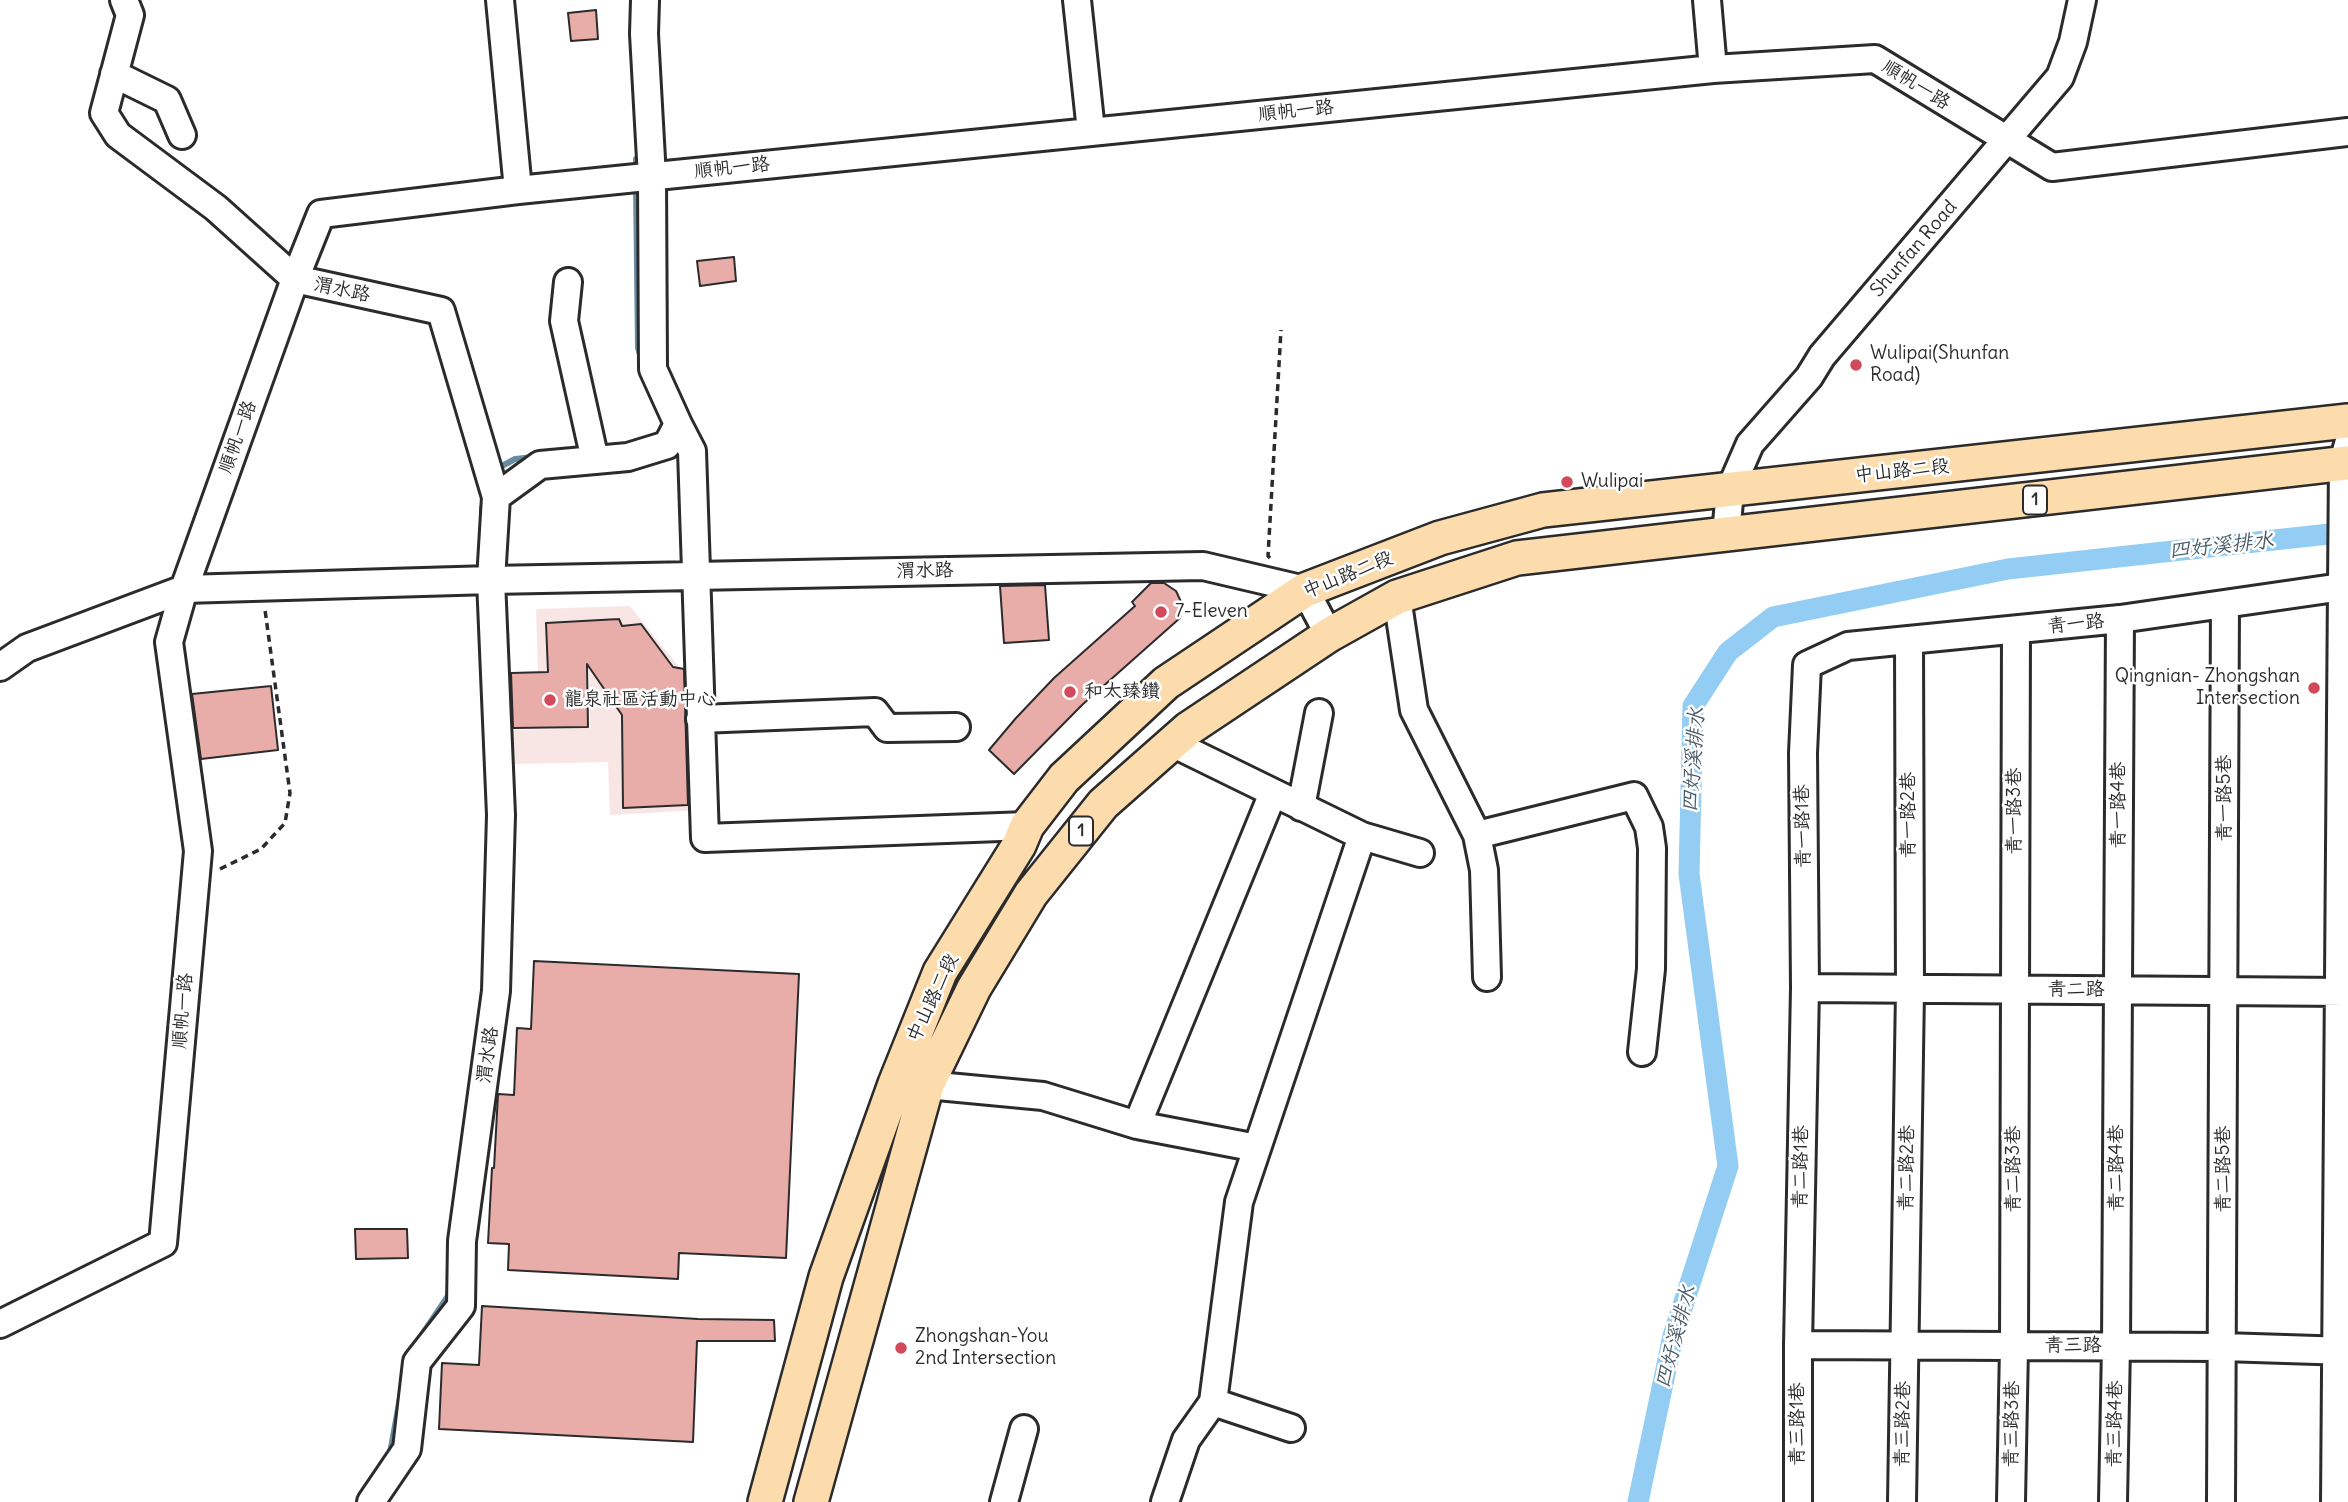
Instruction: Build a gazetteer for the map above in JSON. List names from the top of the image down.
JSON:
{
  "streets": {
    "main road": ["中山路二段", "1"],
    "street": [
      "順帆一路",
      "Shunfan Road",
      "渭水路",
      "青一路",
      "青一路5巷",
      "青一路4巷",
      "青一路3巷",
      "青一路2巷",
      "青一路1巷",
      "青二路",
      "青二路1巷",
      "青二路2巷",
      "青二路4巷",
      "青二路3巷",
      "青二路5巷",
      "青三路",
      "青三路1巷",
      "青三路2巷",
      "青三路3巷",
      "青三路4巷"
    ]
  },
  "crossings": [
    ["順帆一路", "Shunfan Road"],
    ["順帆一路", "渭水路"],
    ["Shunfan Road", "中山路二段"],
    ["渭水路", "中山路二段"],
    ["青一路", "青一路5巷"],
    ["青一路", "青一路4巷"],
    ["青一路", "青一路3巷"],
    ["青一路", "青一路2巷"],
    ["青一路", "青一路1巷"],
    ["青一路5巷", "青二路"],
    ["青一路5巷", "青二路5巷"],
    ["青一路4巷", "青二路"],
    ["青一路4巷", "青二路4巷"],
    ["青一路3巷", "青二路"],
    ["青一路3巷", "青二路3巷"],
    ["青一路2巷", "青二路"],
    ["青一路2巷", "青二路2巷"],
    ["青一路1巷", "青二路"],
    ["青一路1巷", "青二路1巷"],
    ["青二路", "青二路1巷"],
    ["青二路", "青二路2巷"],
    ["青二路", "青二路4巷"],
    ["青二路", "青二路3巷"],
    ["青二路", "青二路5巷"],
    ["青二路1巷", "青三路"],
    ["青二路1巷", "青三路1巷"],
    ["青二路2巷", "青三路"],
    ["青二路2巷", "青三路2巷"],
    ["青二路4巷", "青三路"],
    ["青二路4巷", "青三路4巷"],
    ["青二路3巷", "青三路"],
    ["青二路3巷", "青三路3巷"],
    ["青二路5巷", "青三路"],
    ["青三路", "青三路1巷"],
    ["青三路", "青三路2巷"],
    ["青三路", "青三路3巷"],
    ["青三路", "青三路4巷"]
  ],
  "water": ["四好溪排水"],
  "places": [
    "Wulipai(Shunfan Road)",
    "Wulipai",
    "7-Eleven",
    "Qingnian- Zhongshan Intersection",
    "和太臻鑽",
    "龍泉社區活動中心",
    "Zhongshan-You 2nd Intersection"
  ]
}
